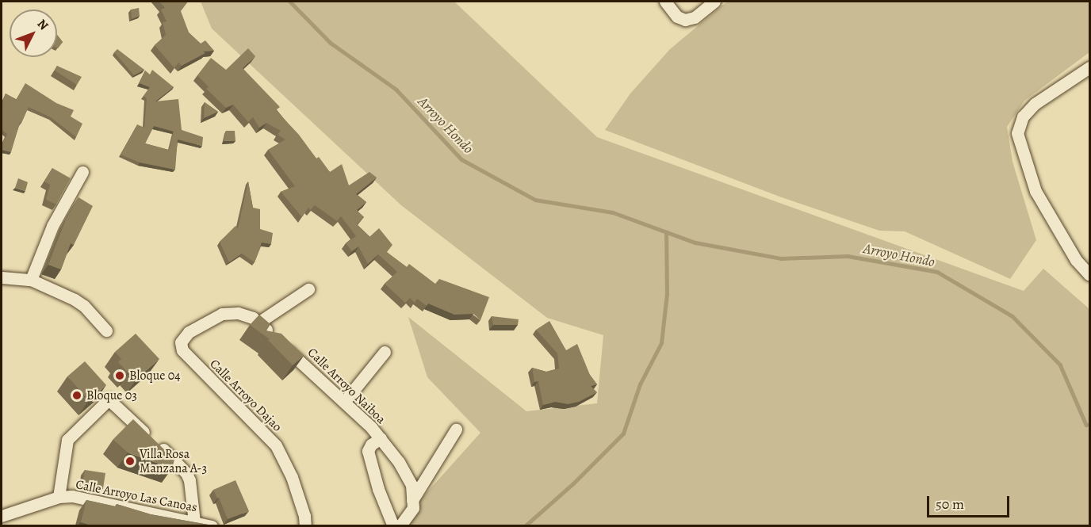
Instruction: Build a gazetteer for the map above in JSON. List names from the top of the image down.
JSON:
{
  "streets": {
    "street": ["Calle Arroyo Naiboa", "Calle Arroyo Dajao", "Calle Arroyo Las Canoas"]
  },
  "crossings": [
    ["Calle Arroyo Naiboa", "Calle Arroyo Dajao"]
  ],
  "water": ["Arroyo Hondo"],
  "places": ["Bloque 04", "Bloque 03", "Villa Rosa Manzana A-3"],
  "scale_bar": "50 m",
  "north": "top right"
}
